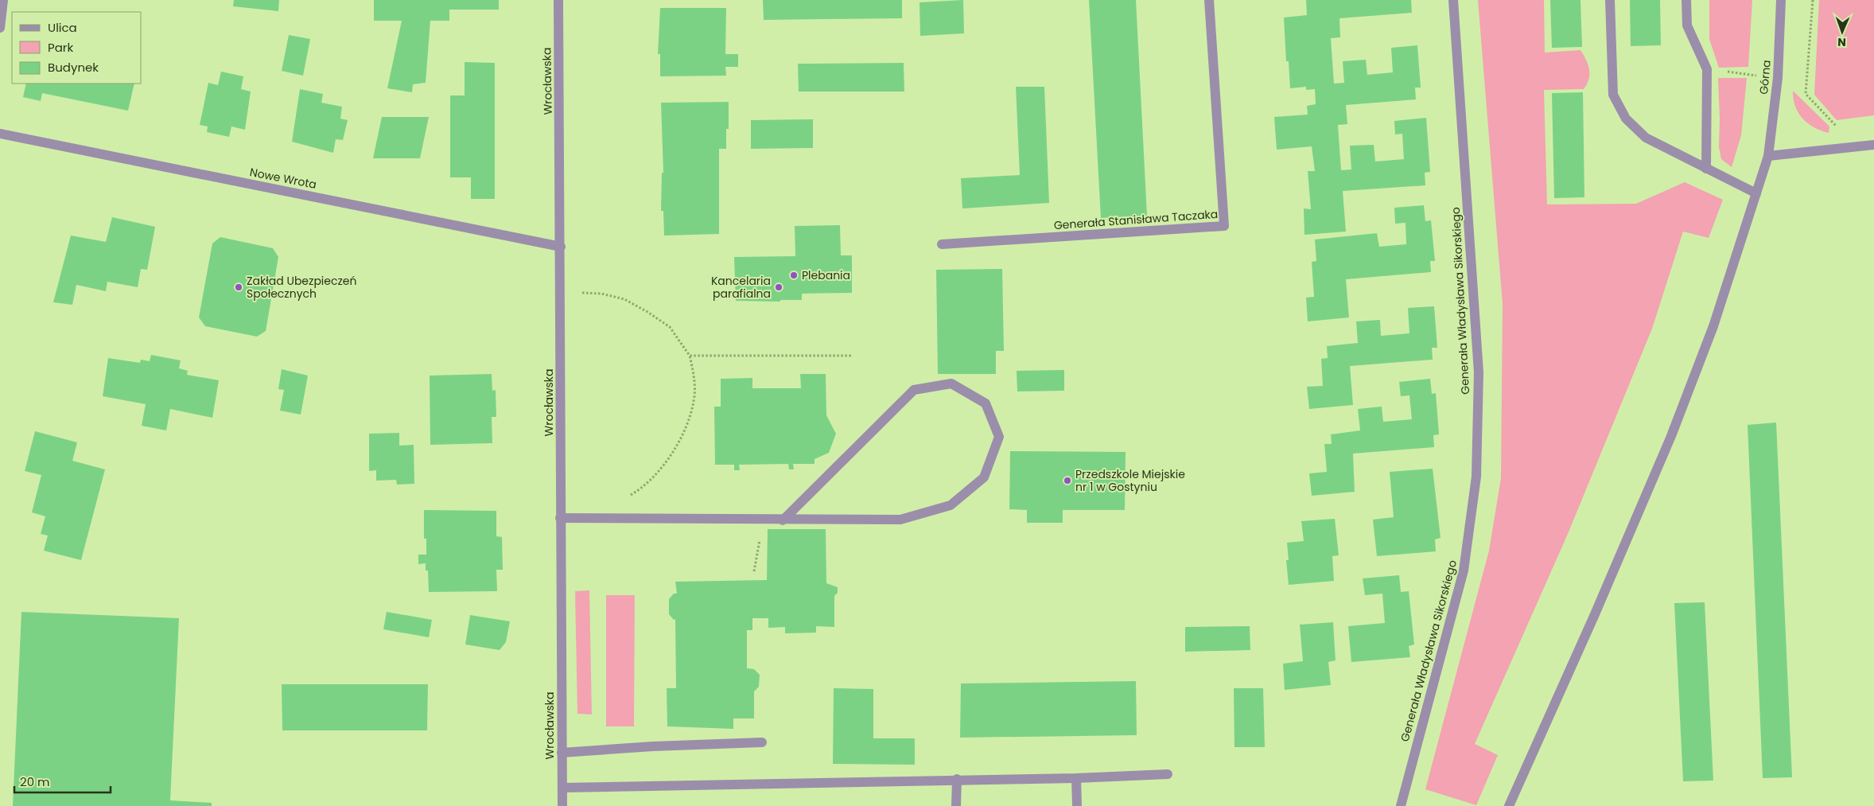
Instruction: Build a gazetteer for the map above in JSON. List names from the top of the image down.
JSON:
{
  "streets": {
    "street": [
      "Górna",
      "Wrocławska",
      "Nowe Wrota",
      "Generała Stanisława Taczaka",
      "Generała Władysława Sikorskiego"
    ]
  },
  "crossings": [
    ["Wrocławska", "Nowe Wrota"]
  ],
  "places": [
    "Plebania",
    "Zakład Ubezpieczeń Społecznych",
    "Kancelaria parafialna",
    "Przedszkole Miejskie nr 1 w Gostyniu"
  ],
  "legend": ["Ulica", "Park", "Budynek"],
  "scale_bar": "20 m",
  "north": "bottom"
}
